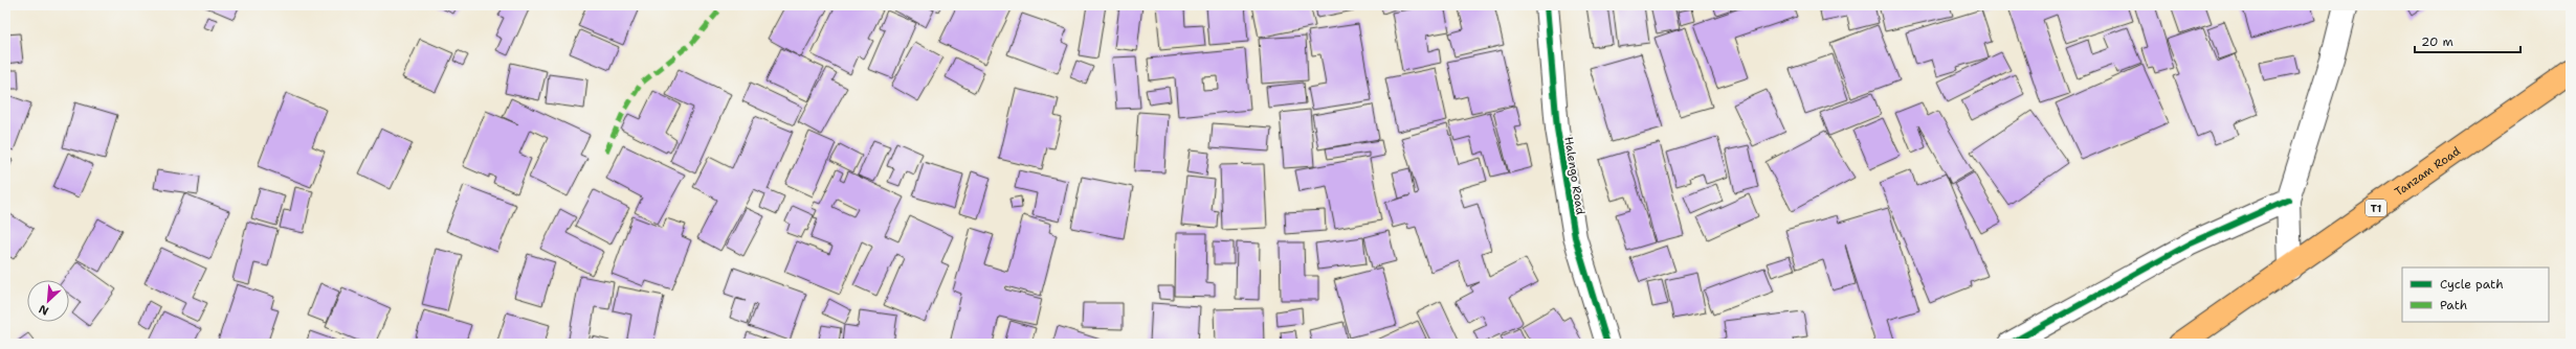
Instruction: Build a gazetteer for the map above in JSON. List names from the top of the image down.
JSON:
{
  "streets": {
    "highway": ["Tanzam Road", "T1"],
    "street": ["Halengo Road"]
  },
  "legend": ["Cycle path", "Path"],
  "scale_bar": "20 m",
  "north": "bottom left"
}
